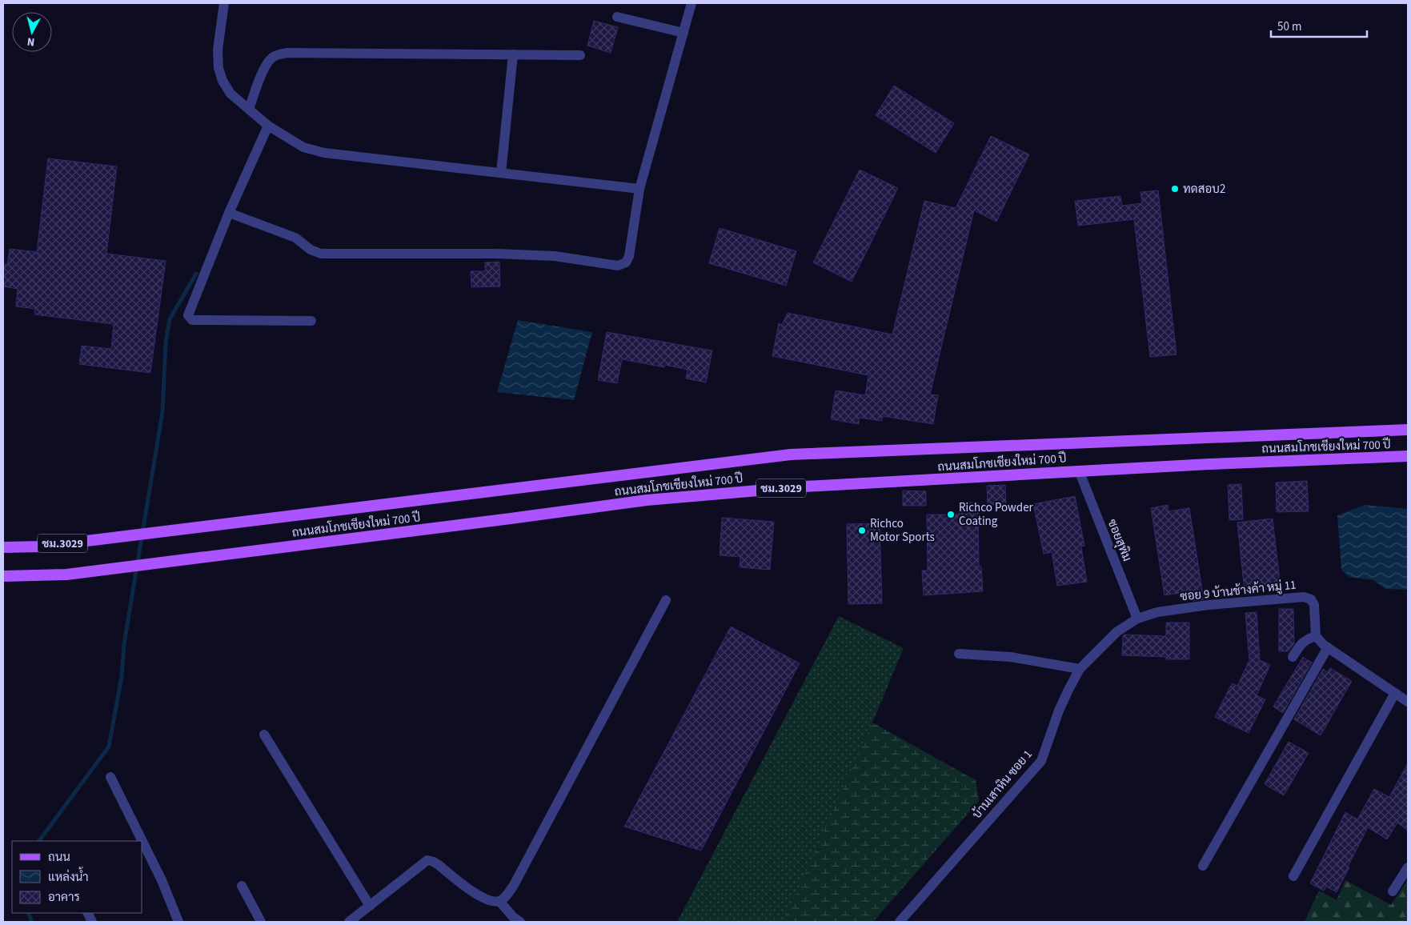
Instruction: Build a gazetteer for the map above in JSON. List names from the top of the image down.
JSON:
{
  "streets": {
    "main road": ["ถนนสมโภชเชียงใหม่ 700 ปี", "ชม.3029"],
    "street": ["ซอยสุพิม", "ซอย 9 บ้านช้างค้า หมู่ 11", "บ้านเสาหิน ซอย 1"]
  },
  "crossings": [
    ["ถนนสมโภชเชียงใหม่ 700 ปี", "ซอยสุพิม"],
    ["ซอยสุพิม", "ซอย 9 บ้านช้างค้า หมู่ 11"],
    ["ซอยสุพิม", "บ้านเสาหิน ซอย 1"],
    ["ซอย 9 บ้านช้างค้า หมู่ 11", "บ้านเสาหิน ซอย 1"]
  ],
  "places": ["ทดสอบ2", "Richco Powder Coating", "Richco Motor Sports"],
  "legend": ["ถนน", "แหล่งน้ำ", "อาคาร"],
  "scale_bar": "50 m",
  "north": "bottom"
}
